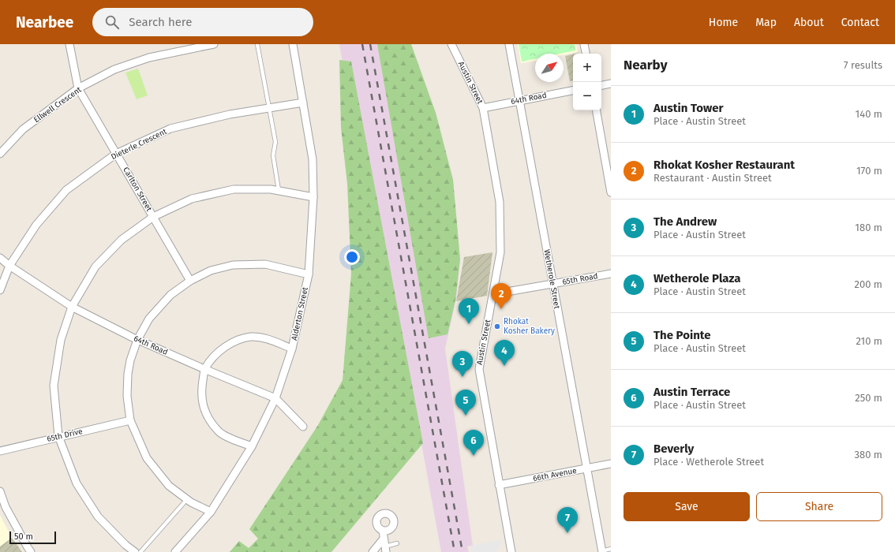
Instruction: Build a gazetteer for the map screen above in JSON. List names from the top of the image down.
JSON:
{
  "streets": {
    "street": [
      "Austin Street",
      "64th Road",
      "Ellwell Crescent",
      "Dieterle Crescent",
      "Carlton Street",
      "Wetherole Street",
      "65th Road",
      "Alderton Street",
      "65th Drive",
      "66th Avenue"
    ]
  },
  "crossings": [
    ["Austin Street", "64th Road"],
    ["Austin Street", "65th Road"],
    ["Austin Street", "66th Avenue"],
    ["64th Road", "Dieterle Crescent"],
    ["64th Road", "Wetherole Street"],
    ["64th Road", "Alderton Street"],
    ["Ellwell Crescent", "Carlton Street"],
    ["Dieterle Crescent", "Carlton Street"],
    ["Dieterle Crescent", "Alderton Street"],
    ["Wetherole Street", "65th Road"],
    ["Wetherole Street", "66th Avenue"]
  ],
  "places": ["Rhokat Kosher Bakery"],
  "scale_bar": "50 m",
  "north": "top right",
  "page": {
    "header": "Nearbee",
    "search": "Search here",
    "nav": [
      "Home",
      "Map",
      "About",
      "Contact"
    ],
    "heading": ["Nearby", "7 results"],
    "map_buttons": ["+", "−"],
    "list": [
      {
        "mark": "1",
        "name": "Austin Tower",
        "note": "Place · Austin Street",
        "value": "140 m"
      },
      {
        "mark": "2",
        "name": "Rhokat Kosher Restaurant",
        "note": "Restaurant · Austin Street",
        "value": "170 m"
      },
      {
        "mark": "3",
        "name": "The Andrew",
        "note": "Place · Austin Street",
        "value": "180 m"
      },
      {
        "mark": "4",
        "name": "Wetherole Plaza",
        "note": "Place · Austin Street",
        "value": "200 m"
      },
      {
        "mark": "5",
        "name": "The Pointe",
        "note": "Place · Austin Street",
        "value": "210 m"
      },
      {
        "mark": "6",
        "name": "Austin Terrace",
        "note": "Place · Austin Street",
        "value": "250 m"
      },
      {
        "mark": "7",
        "name": "Beverly",
        "note": "Place · Wetherole Street",
        "value": "380 m"
      }
    ],
    "pins": [
      "2",
      "1",
      "4",
      "3",
      "5",
      "6",
      "7"
    ],
    "buttons": ["Save", "Share"],
    "scale": "50 m"
  }
}
